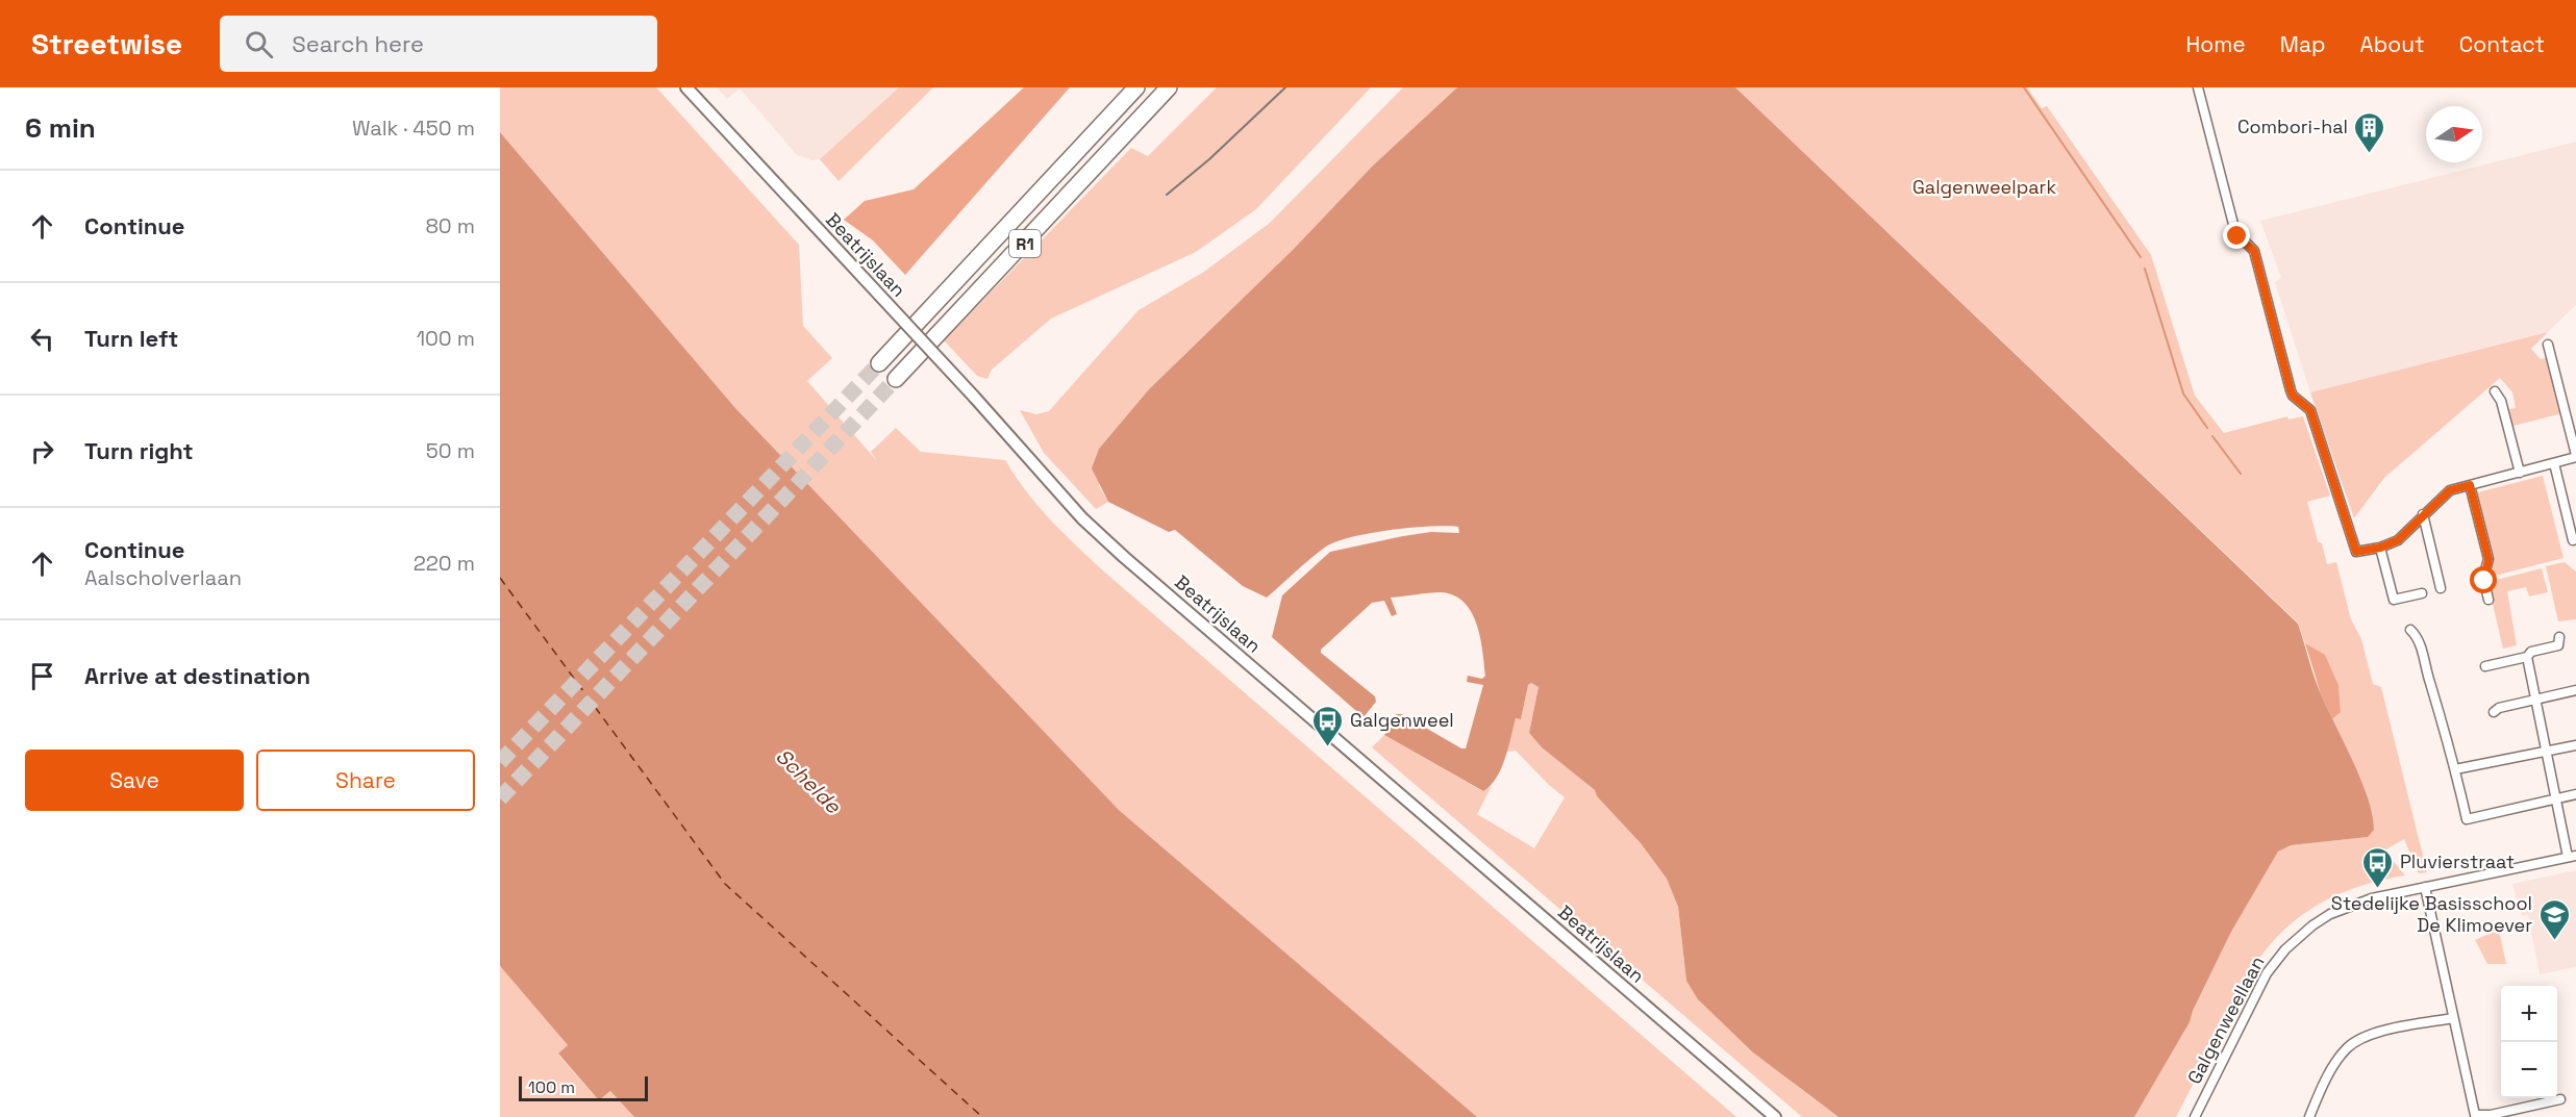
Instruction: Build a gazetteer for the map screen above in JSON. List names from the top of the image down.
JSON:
{
  "streets": {
    "highway": ["R1"],
    "street": ["Beatrijslaan", "Galgenweellaan"]
  },
  "water": ["Schelde"],
  "parks": ["Galgenweelpark"],
  "places": {
    "building": ["Combori-hal"],
    "bus stop": ["Galgenweel", "Pluvierstraat"],
    "school or university": ["Stedelijke Basisschool De Klimoever"]
  },
  "scale_bar": "100 m",
  "north": "right",
  "page": {
    "header": "Streetwise",
    "search": "Search here",
    "nav": [
      "Home",
      "Map",
      "About",
      "Contact"
    ],
    "heading": ["6 min", "Walk · 450 m"],
    "list": [
      ["Continue", "80 m"],
      ["Turn left", "100 m"],
      ["Turn right", "50 m"],
      ["Continue", "Aalscholverlaan", "220 m"],
      "Arrive at destination"
    ],
    "buttons": ["Save", "Share"],
    "map_buttons": ["+", "−"],
    "scale": "100 m"
  }
}
